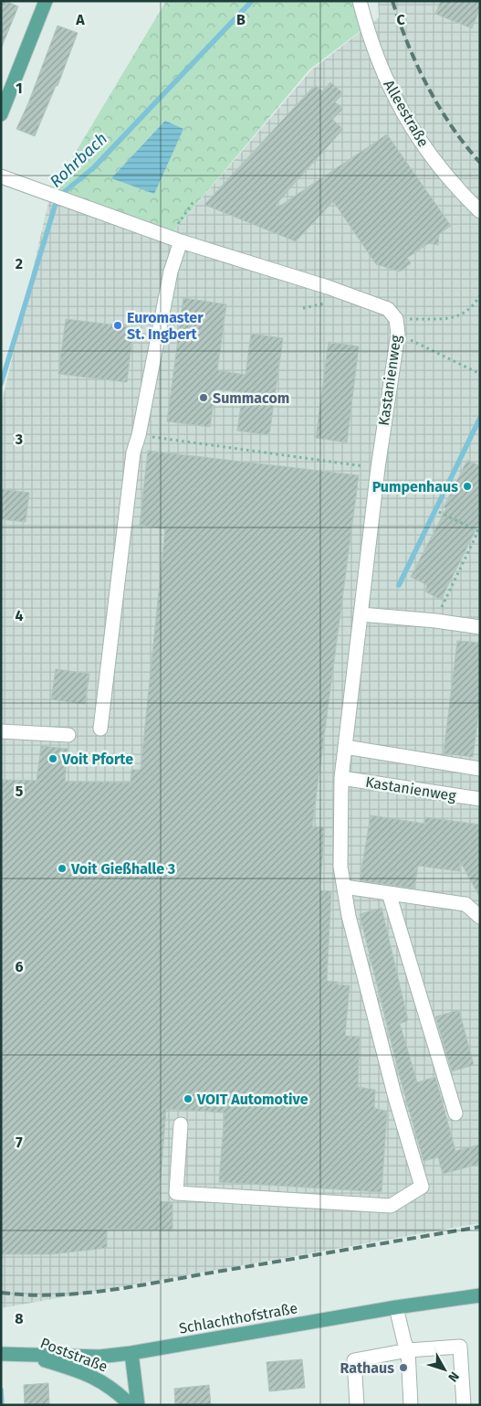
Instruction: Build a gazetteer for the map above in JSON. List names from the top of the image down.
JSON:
{
  "streets": {
    "main road": ["Schlachthofstraße", "Poststraße"],
    "street": ["Alleestraße", "Kastanienweg"]
  },
  "crossings": [
    ["Schlachthofstraße", "Poststraße"]
  ],
  "water": ["Rohrbach"],
  "places": [
    "Euromaster St. Ingbert",
    "Summacom",
    "Pumpenhaus",
    "Voit Pforte",
    "Voit Gießhalle 3",
    "VOIT Automotive",
    "Rathaus"
  ],
  "north": "bottom right",
  "grid": {
    "columns": ["A", "B", "C"],
    "rows": [
      "1",
      "2",
      "3",
      "4",
      "5",
      "6",
      "7",
      "8"
    ]
  }
}
